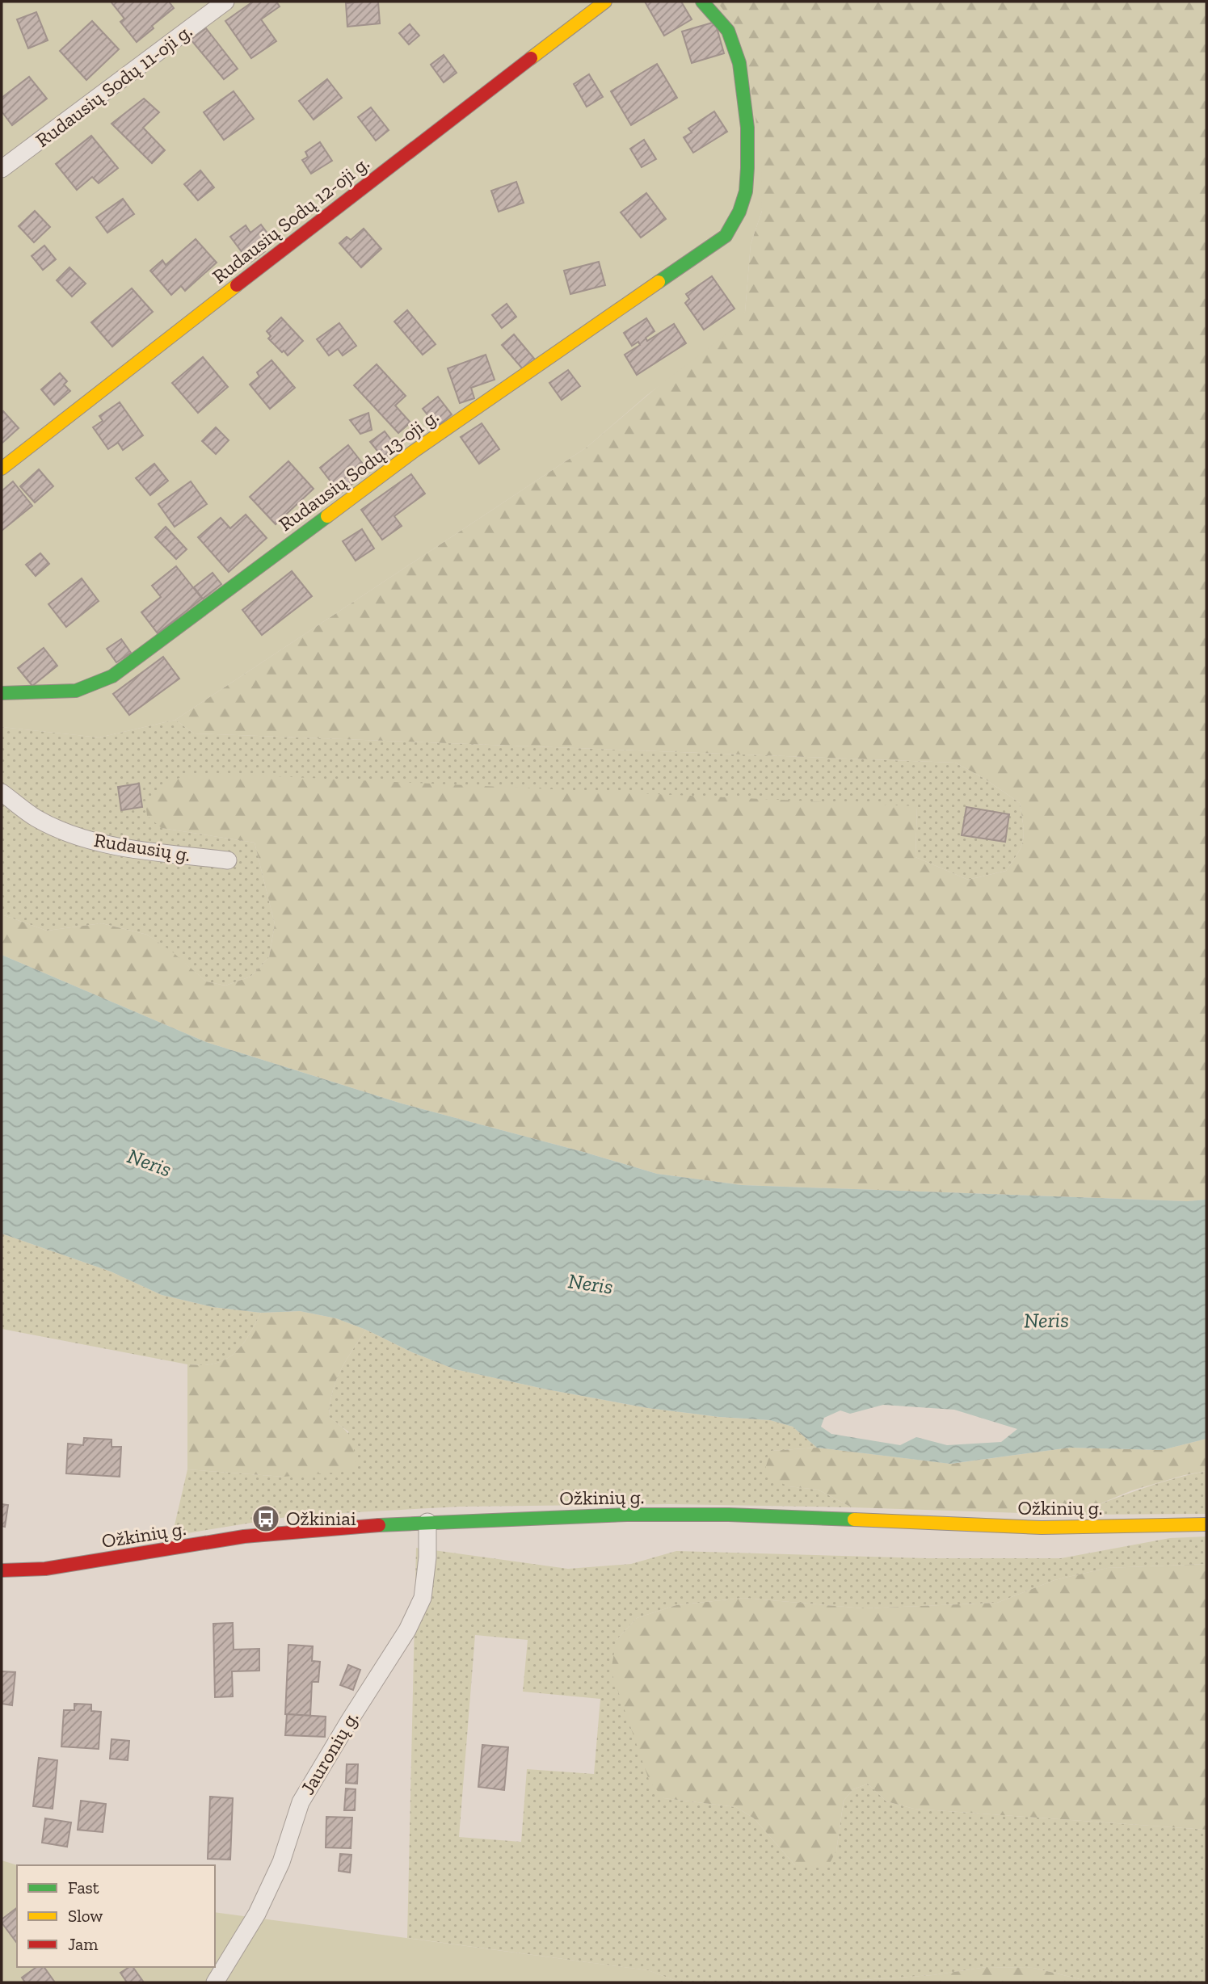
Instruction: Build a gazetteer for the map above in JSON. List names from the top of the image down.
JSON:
{
  "streets": {
    "street": [
      "Rudausių Sodų 11-oji g.",
      "Rudausių Sodų 12-oji g.",
      "Rudausių Sodų 13-oji g.",
      "Rudausių g.",
      "Ožkinių g.",
      "Jauronių g."
    ]
  },
  "crossings": [
    ["Ožkinių g.", "Jauronių g."]
  ],
  "water": ["Neris"],
  "places": {
    "bus stop": ["Ožkiniai"]
  },
  "legend": ["Fast", "Slow", "Jam"]
}
